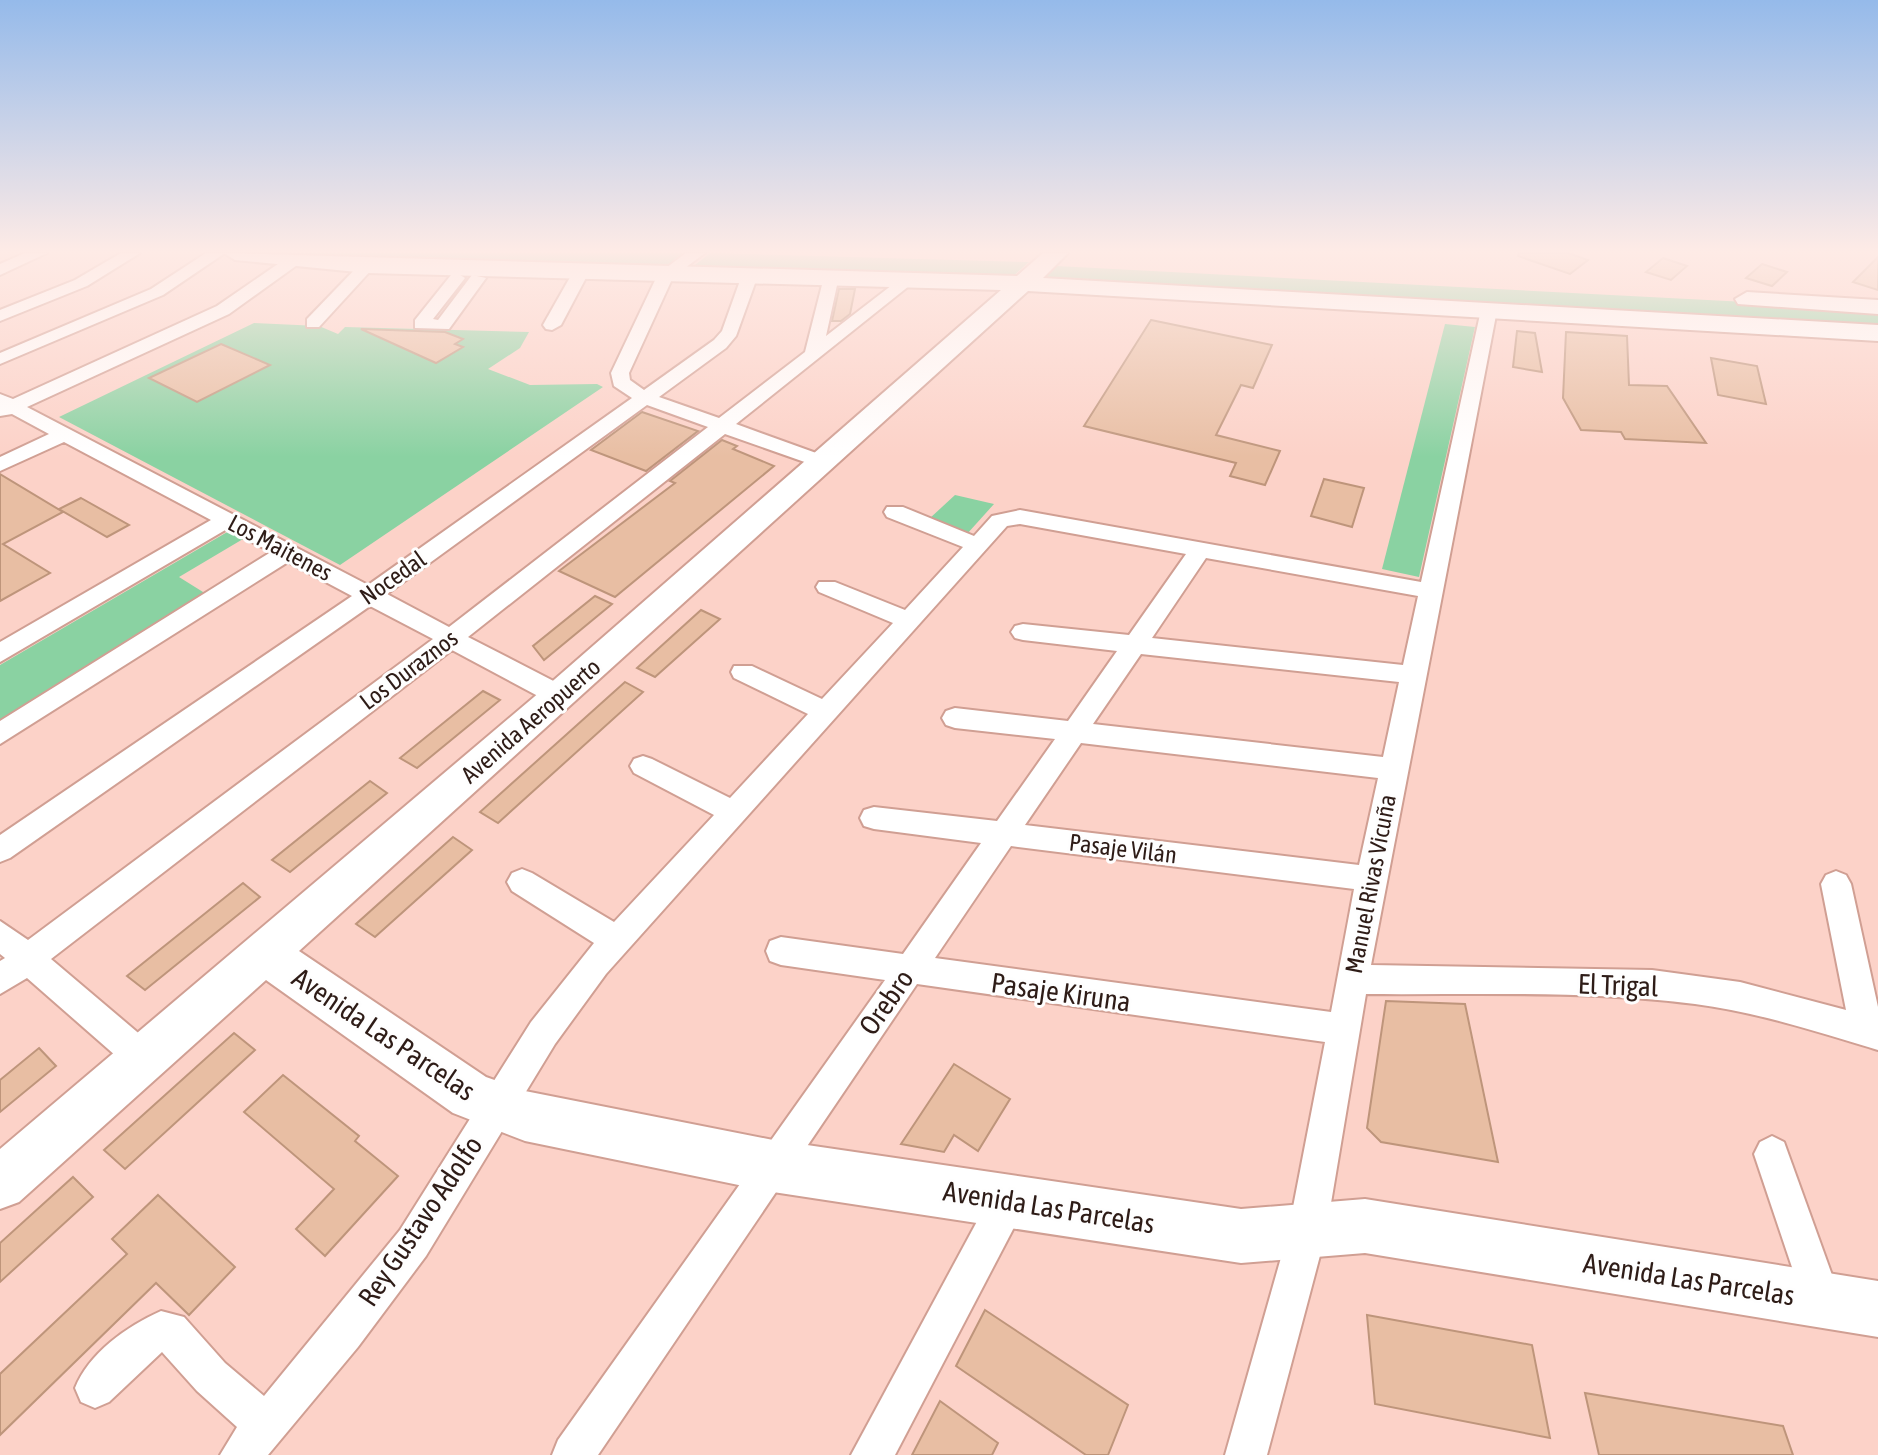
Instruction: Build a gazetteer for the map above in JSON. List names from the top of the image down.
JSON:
{
  "streets": {
    "street": [
      "Los Maitenes",
      "Nocedal",
      "Los Duraznos",
      "Avenida Aeropuerto",
      "Pasaje Vilán",
      "Manuel Rivas Vicuña",
      "El Trigal",
      "Pasaje Kiruna",
      "Orebro",
      "Avenida Las Parcelas",
      "Rey Gustavo Adolfo"
    ]
  },
  "crossings": [
    ["Los Maitenes", "Nocedal"],
    ["Los Maitenes", "Los Duraznos"],
    ["Los Maitenes", "Avenida Aeropuerto"],
    ["Avenida Aeropuerto", "Avenida Las Parcelas"],
    ["Pasaje Vilán", "Manuel Rivas Vicuña"],
    ["Pasaje Vilán", "Orebro"],
    ["Manuel Rivas Vicuña", "El Trigal"],
    ["Manuel Rivas Vicuña", "Pasaje Kiruna"],
    ["Manuel Rivas Vicuña", "Avenida Las Parcelas"],
    ["Pasaje Kiruna", "Orebro"],
    ["Orebro", "Avenida Las Parcelas"],
    ["Orebro", "Rey Gustavo Adolfo"],
    ["Avenida Las Parcelas", "Rey Gustavo Adolfo"]
  ]
}
